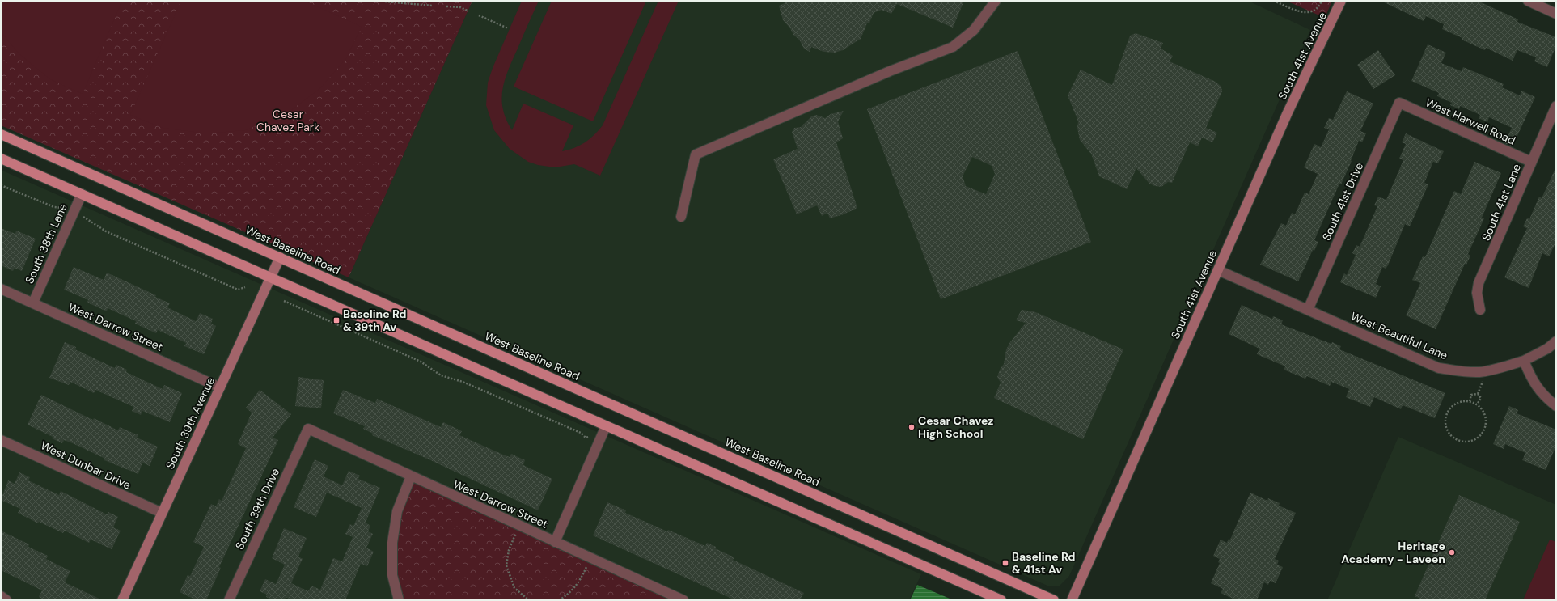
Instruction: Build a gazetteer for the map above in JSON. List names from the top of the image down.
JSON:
{
  "streets": {
    "main road": ["West Baseline Road"],
    "street": [
      "South 41st Avenue",
      "West Harwell Road",
      "South 41st Drive",
      "South 41st Lane",
      "South 38th Lane",
      "West Darrow Street",
      "West Beautiful Lane",
      "South 39th Avenue",
      "West Dunbar Drive",
      "South 39th Drive"
    ]
  },
  "crossings": [
    ["South 41st Avenue", "West Beautiful Lane"],
    ["West Harwell Road", "South 41st Drive"],
    ["West Harwell Road", "South 41st Lane"],
    ["South 41st Drive", "West Beautiful Lane"],
    ["South 38th Lane", "West Darrow Street"],
    ["West Baseline Road", "South 39th Avenue"],
    ["West Darrow Street", "South 39th Avenue"],
    ["West Darrow Street", "South 39th Drive"],
    ["South 39th Avenue", "West Dunbar Drive"]
  ],
  "parks": ["Cesar Chavez Park"],
  "places": {
    "transit": ["Baseline Rd & 39th Av", "Baseline Rd & 41st Av"],
    "other": ["Cesar Chavez High School", "Heritage Academy - Laveen"]
  }
}
